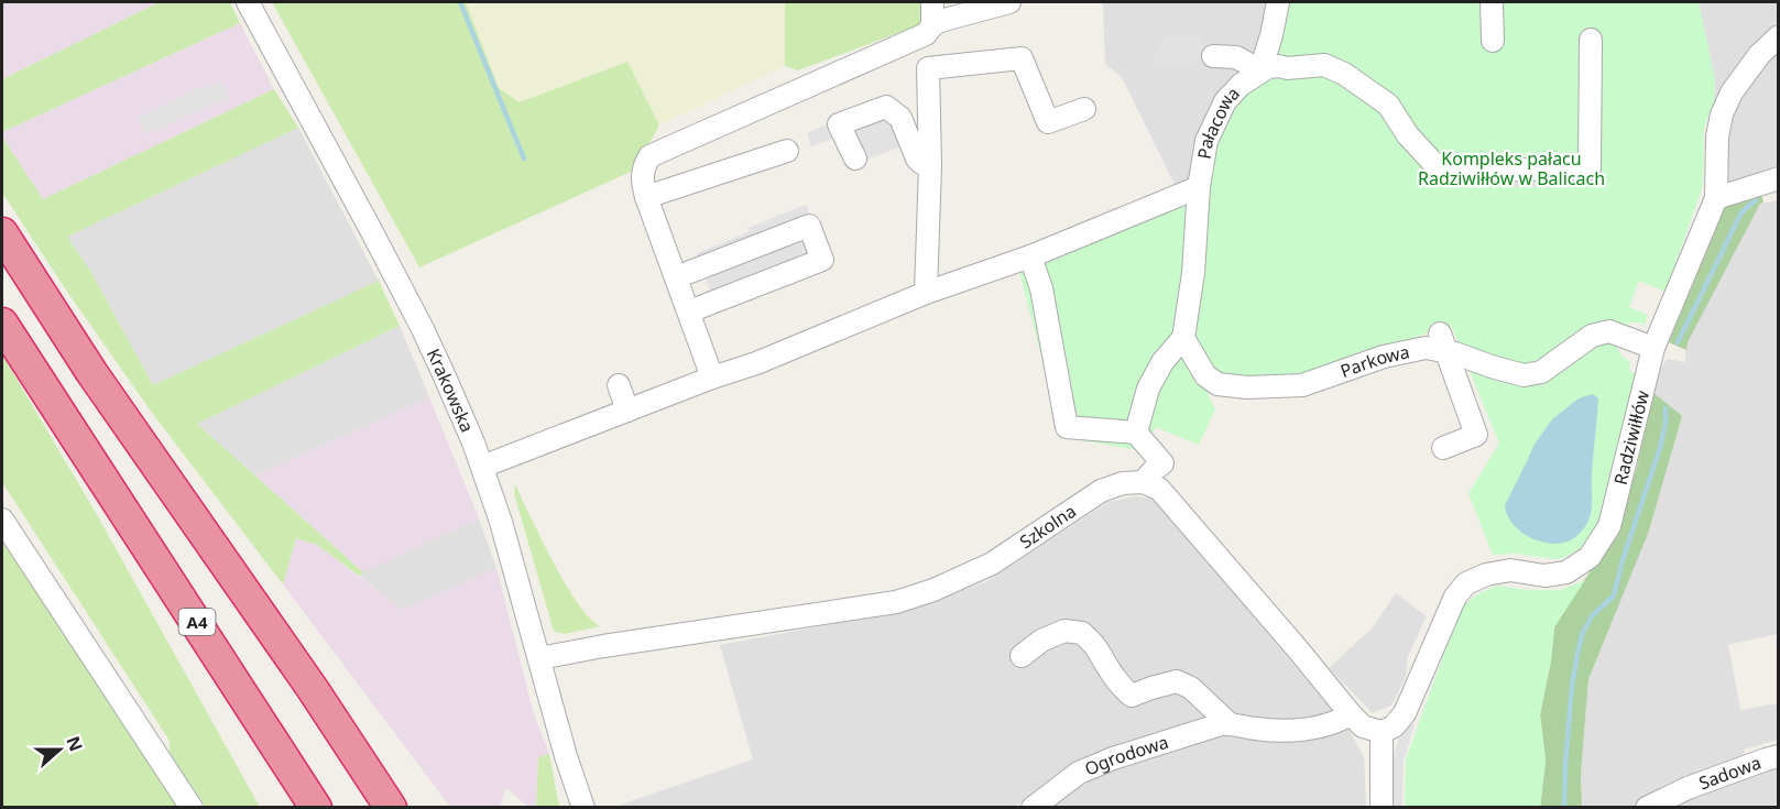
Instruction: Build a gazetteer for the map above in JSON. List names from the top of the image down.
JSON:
{
  "streets": {
    "highway": ["A4"],
    "street": [
      "Pałacowa",
      "Parkowa",
      "Krakowska",
      "Radziwiłłów",
      "Szkolna",
      "Ogrodowa",
      "Sadowa"
    ]
  },
  "crossings": [
    ["Pałacowa", "Parkowa"],
    ["Parkowa", "Radziwiłłów"],
    ["Krakowska", "Szkolna"]
  ],
  "parks": ["Kompleks pałacu Radziwiłłów w Balicach"],
  "north": "right"
}
